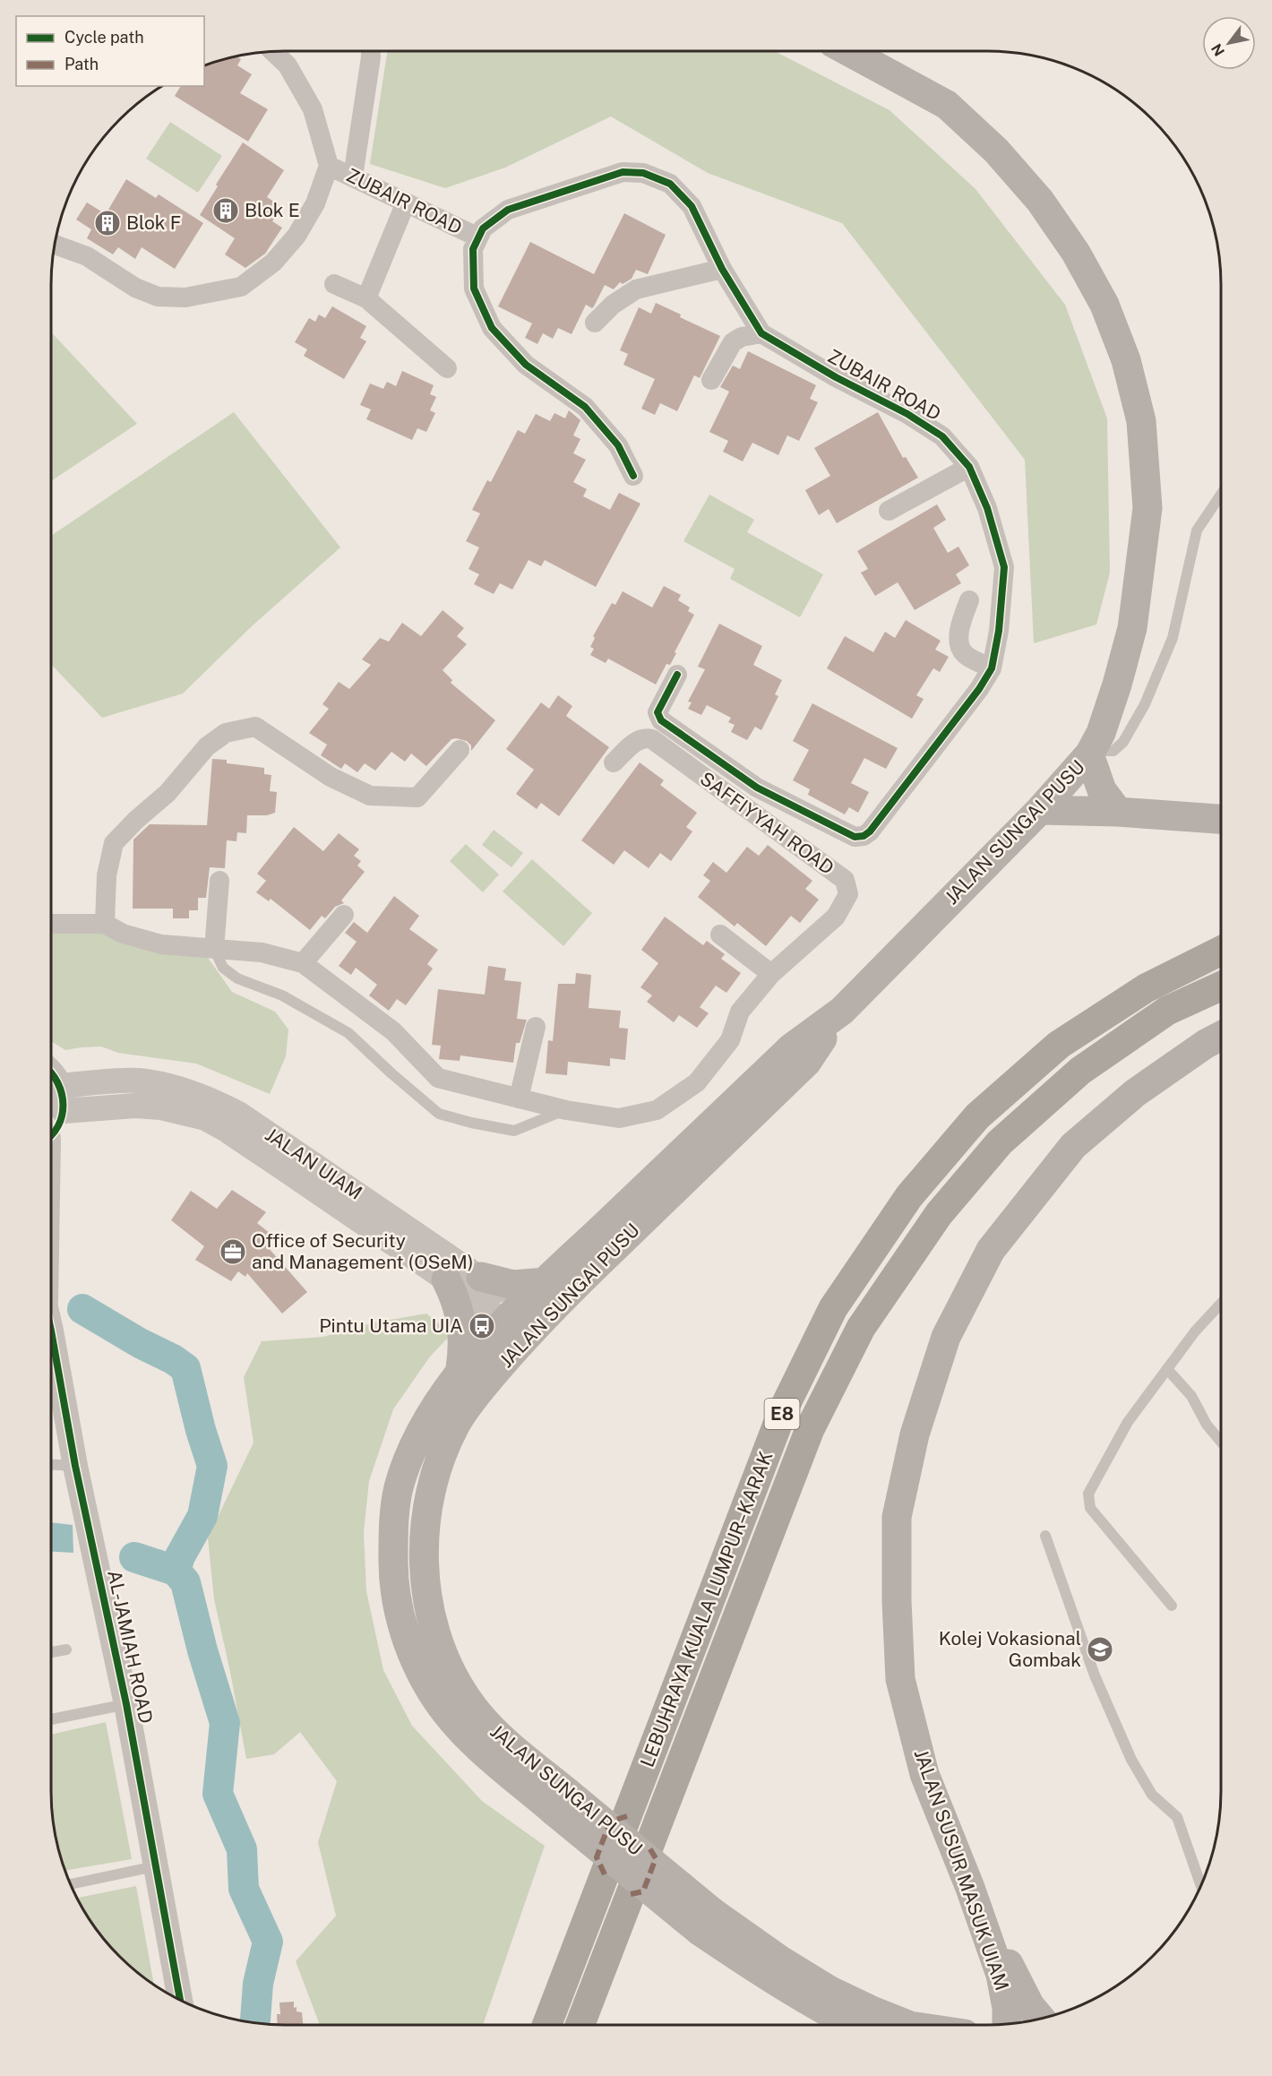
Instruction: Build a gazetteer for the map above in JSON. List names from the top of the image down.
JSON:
{
  "streets": {
    "highway": ["E8", "LEBUHRAYA KUALA LUMPUR–KARAK"],
    "main road": ["JALAN SUNGAI PUSU", "JALAN SUSUR MASUK UIAM"],
    "street": [
      "ZUBAIR ROAD",
      "SAFFIYYAH ROAD",
      "JALAN UIAM",
      "AL-JAMIAH ROAD"
    ]
  },
  "crossings": [
    ["JALAN SUNGAI PUSU", "JALAN UIAM"],
    ["JALAN UIAM", "AL-JAMIAH ROAD"]
  ],
  "places": {
    "building": ["Blok E", "Blok F"],
    "office": ["Office of Security and Management (OSeM)"],
    "bus stop": ["Pintu Utama UIA"],
    "school or university": ["Kolej Vokasional Gombak"]
  },
  "legend": ["Cycle path", "Path"],
  "north": "bottom left"
}
